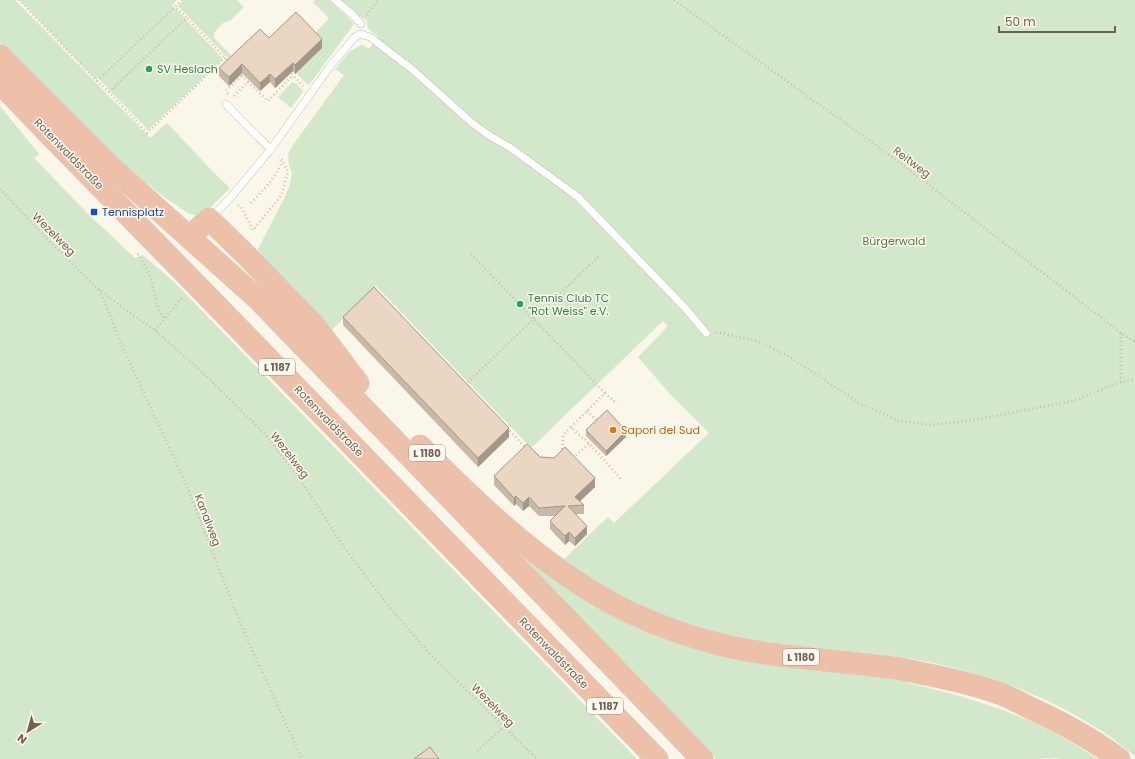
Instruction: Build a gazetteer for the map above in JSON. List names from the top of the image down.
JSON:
{
  "streets": {
    "highway": ["Rotenwaldstraße", "L 1187", "L 1180"],
    "path": ["Reitweg", "Wezelweg", "Kanalweg"]
  },
  "crossings": [
    ["Rotenwaldstraße", "L 1180"],
    ["Wezelweg", "Kanalweg"]
  ],
  "parks": ["Bürgerwald"],
  "places": {
    "other": ["SV Heslach", "Tennis Club TC \"Rot Weiss\" e.V.", "Sapori del Sud"],
    "transit": ["Tennisplatz"]
  },
  "scale_bar": "50 m",
  "north": "bottom left"
}
